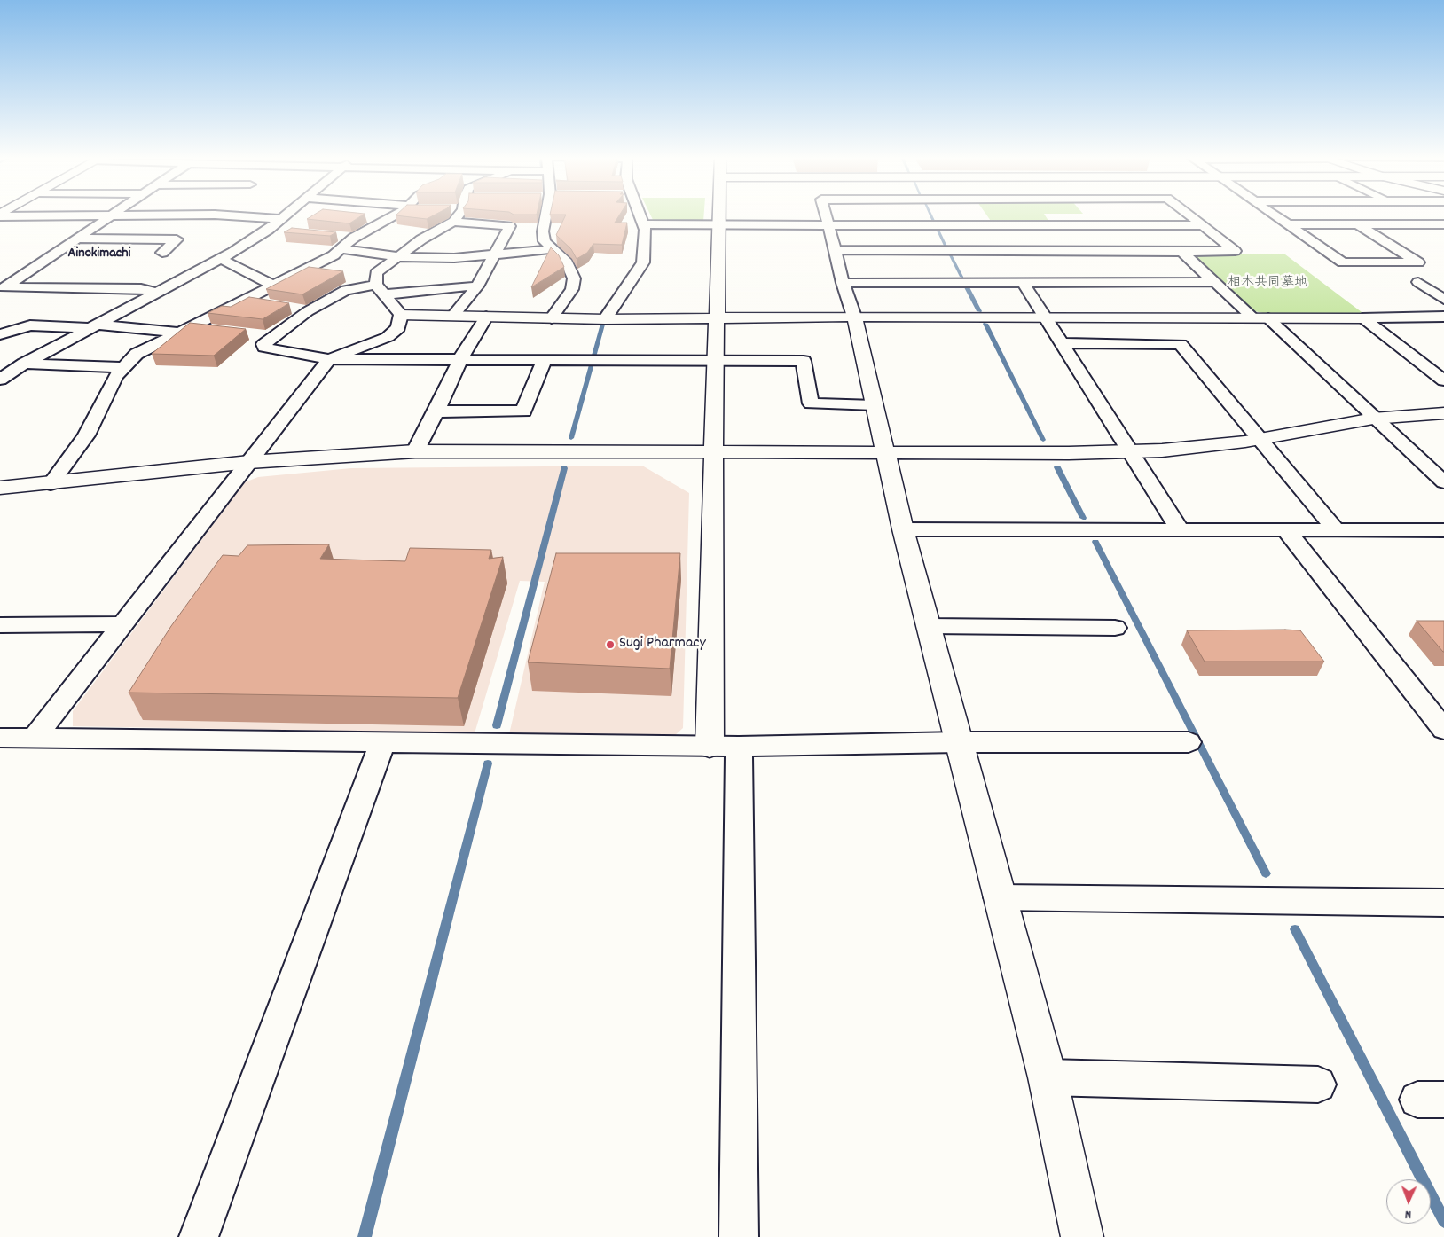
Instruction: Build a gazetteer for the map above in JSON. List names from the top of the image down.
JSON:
{
  "districts": ["Ainokimachi"],
  "parks": ["相木共同墓地"],
  "places": ["Sugi Pharmacy"],
  "north": "bottom"
}
